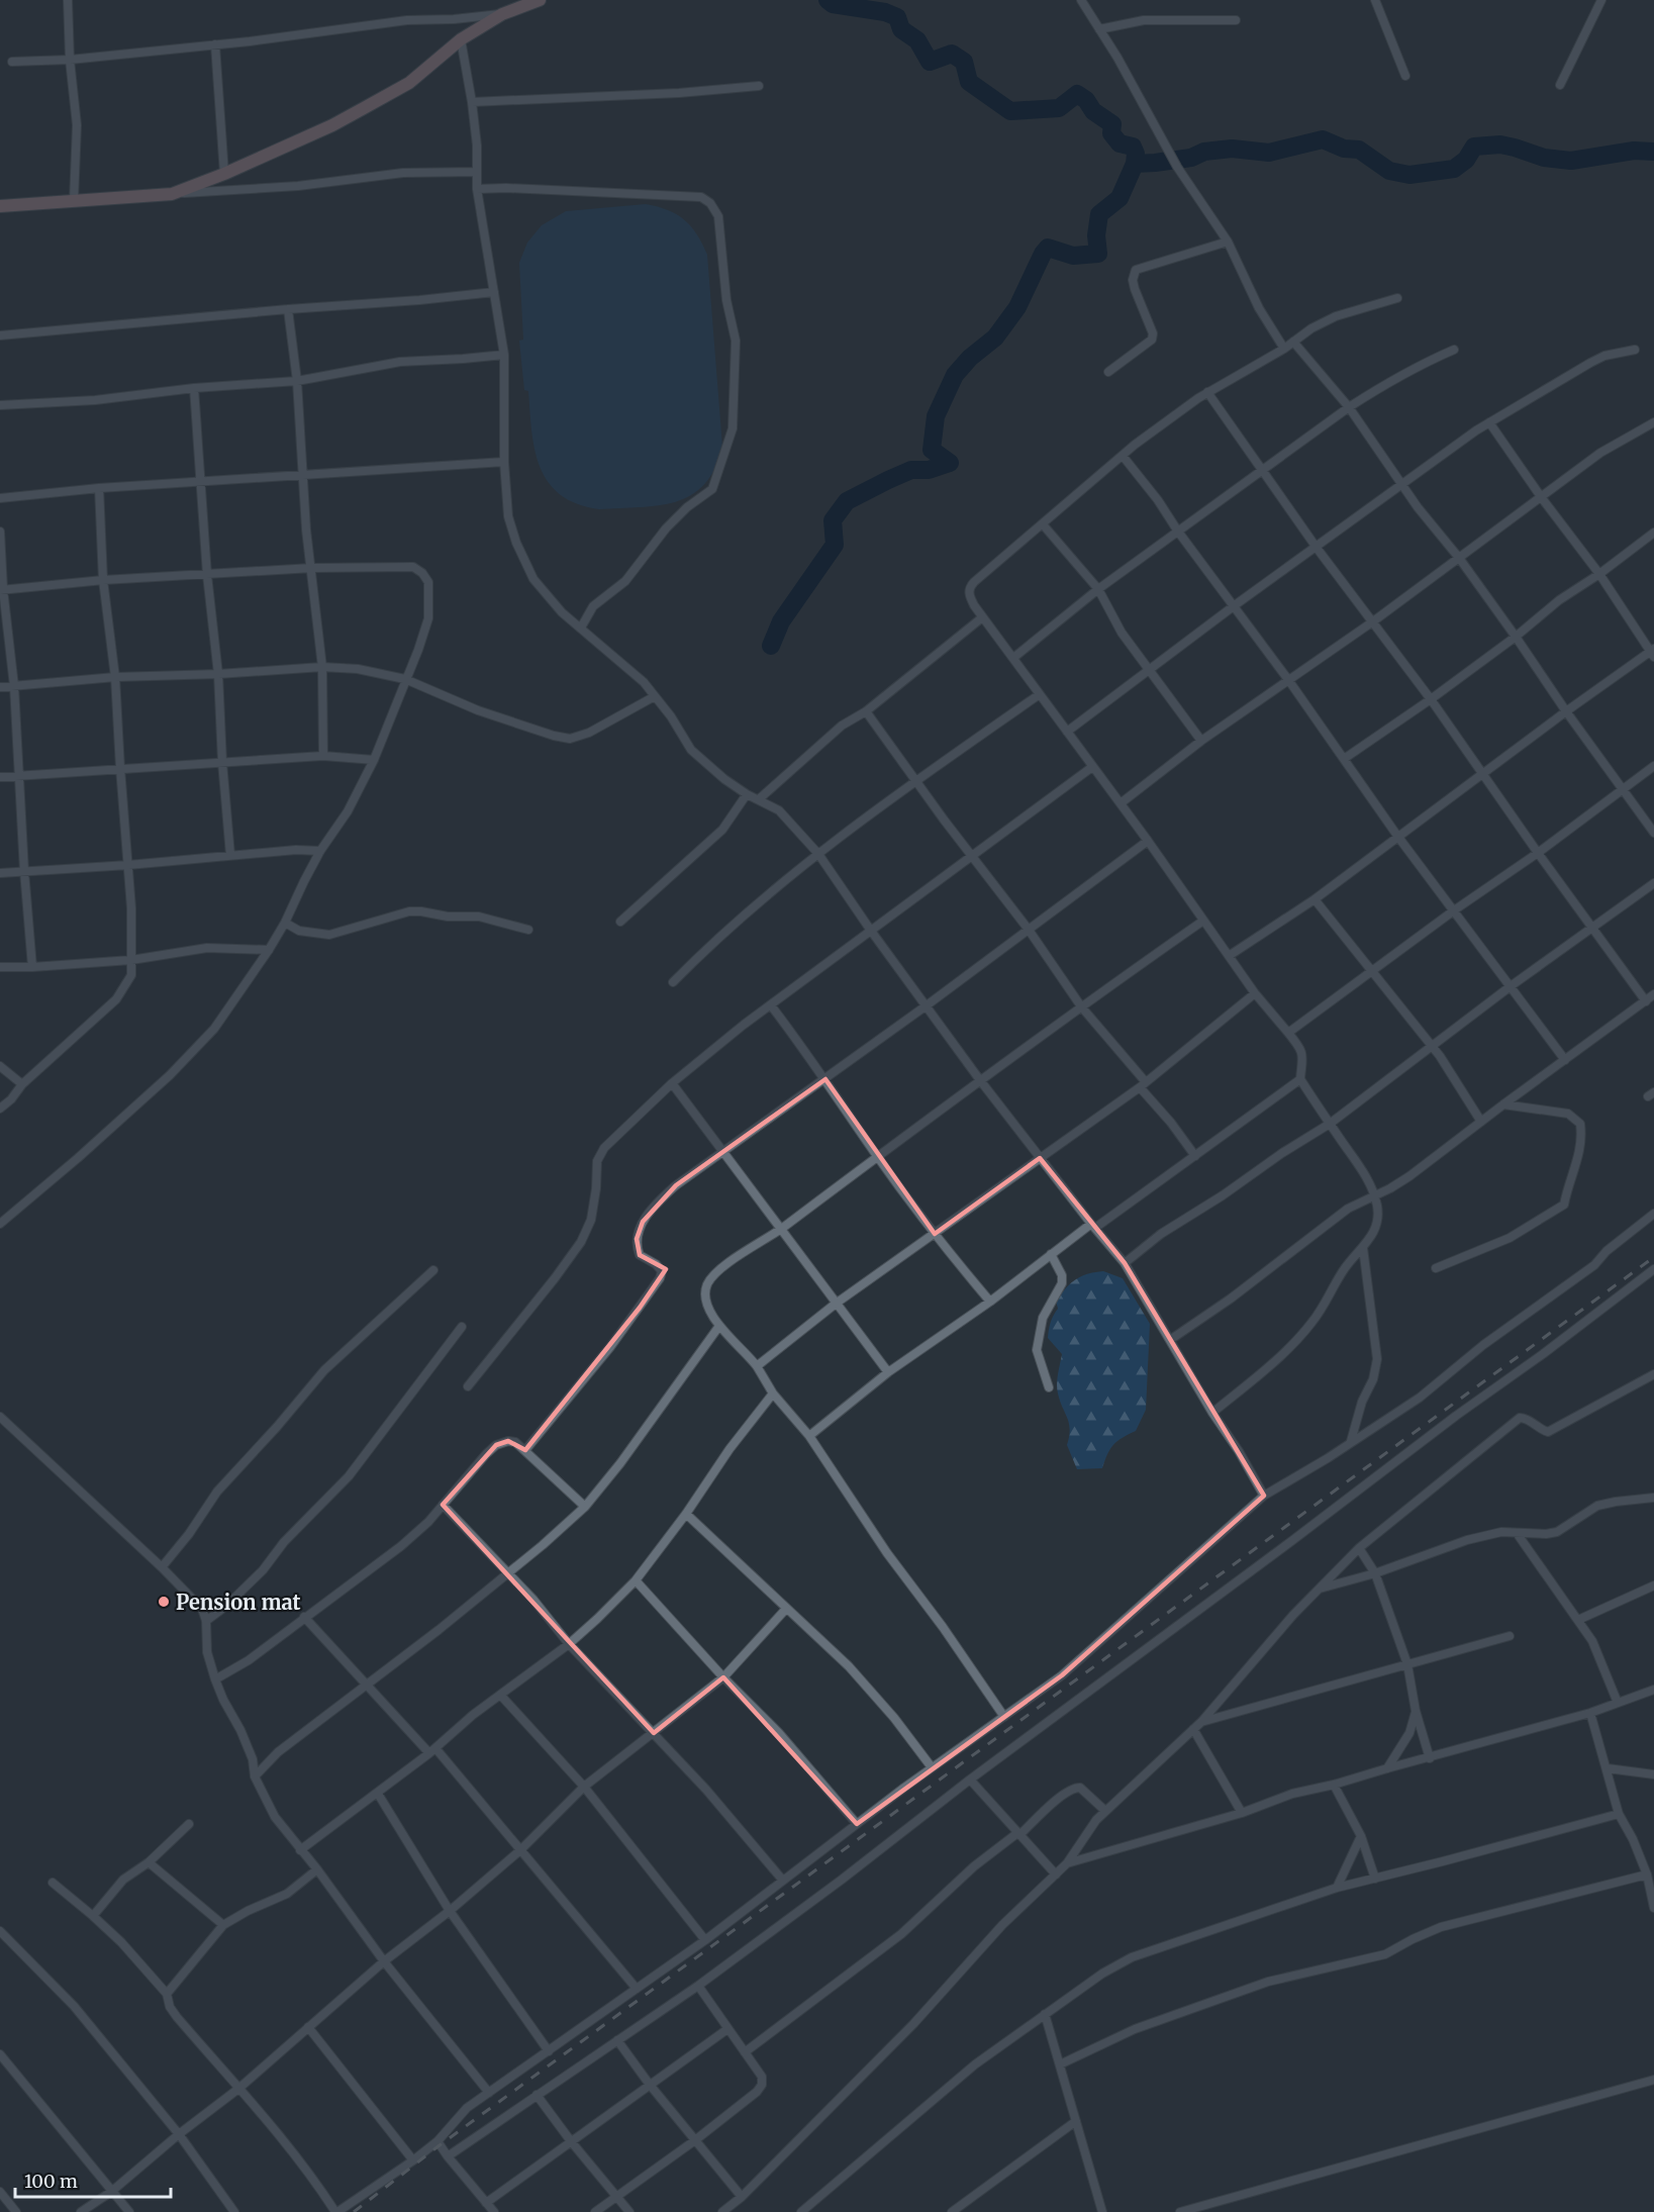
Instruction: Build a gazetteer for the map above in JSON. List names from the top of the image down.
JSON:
{
  "places": ["Pension mat"],
  "scale_bar": "100 m"
}
